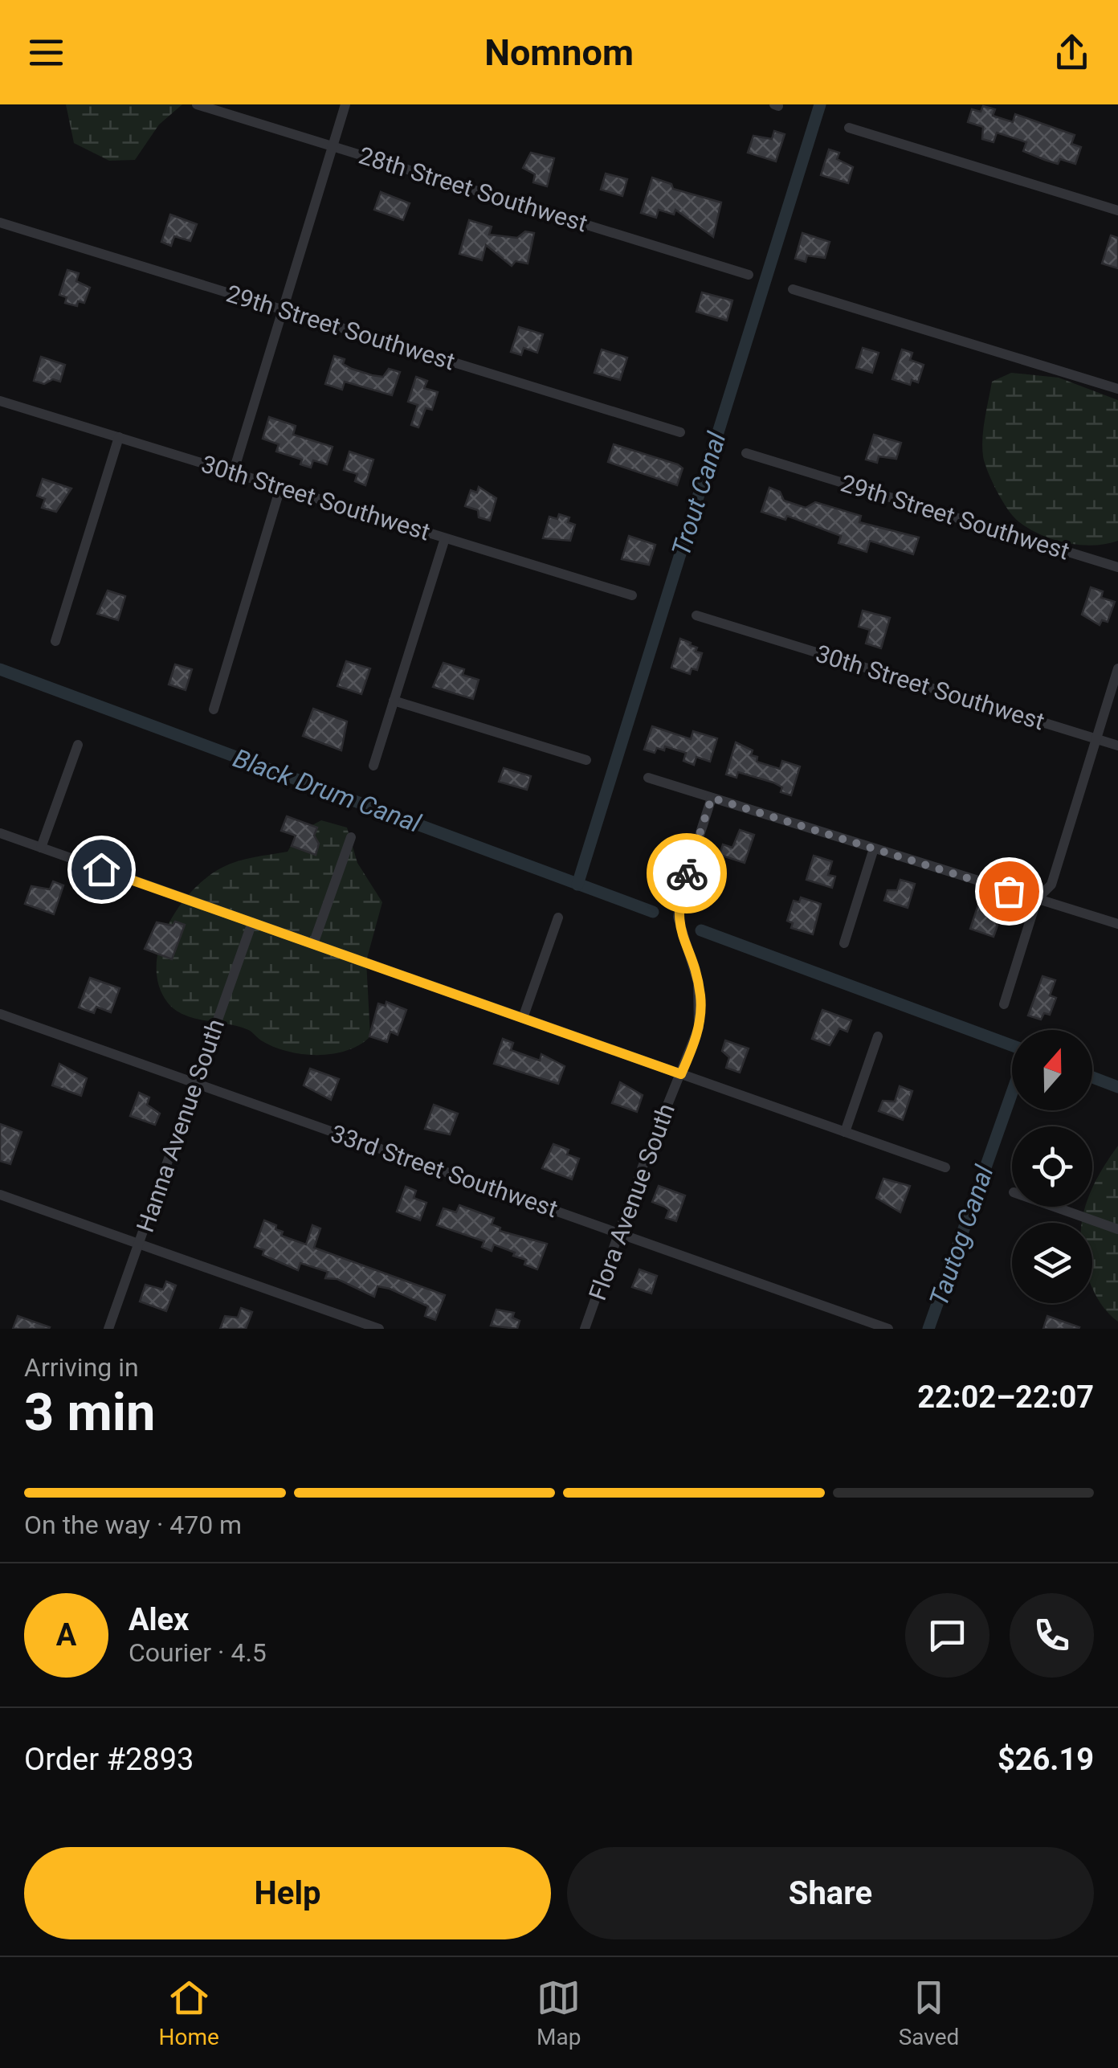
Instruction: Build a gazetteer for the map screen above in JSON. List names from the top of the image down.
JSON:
{
  "streets": {
    "street": [
      "28th Street Southwest",
      "29th Street Southwest",
      "30th Street Southwest",
      "Hanna Avenue South",
      "33rd Street Southwest",
      "Flora Avenue South"
    ]
  },
  "crossings": [
    ["Hanna Avenue South", "33rd Street Southwest"],
    ["33rd Street Southwest", "Flora Avenue South"]
  ],
  "water": ["Trout Canal", "Black Drum Canal", "Tautog Canal"],
  "north": "top",
  "page": {
    "header": "Nomnom",
    "heading": ["3 min", "Arriving in", "22:02–22:07"],
    "panel": [
      "Alex",
      "Courier · 4.5",
      "Order #2893",
      "$26.19"
    ],
    "bar": "On the way · 470 m",
    "round": "A",
    "buttons": ["Help", "Share"],
    "tabs": ["Home", "Map", "Saved"]
  }
}
